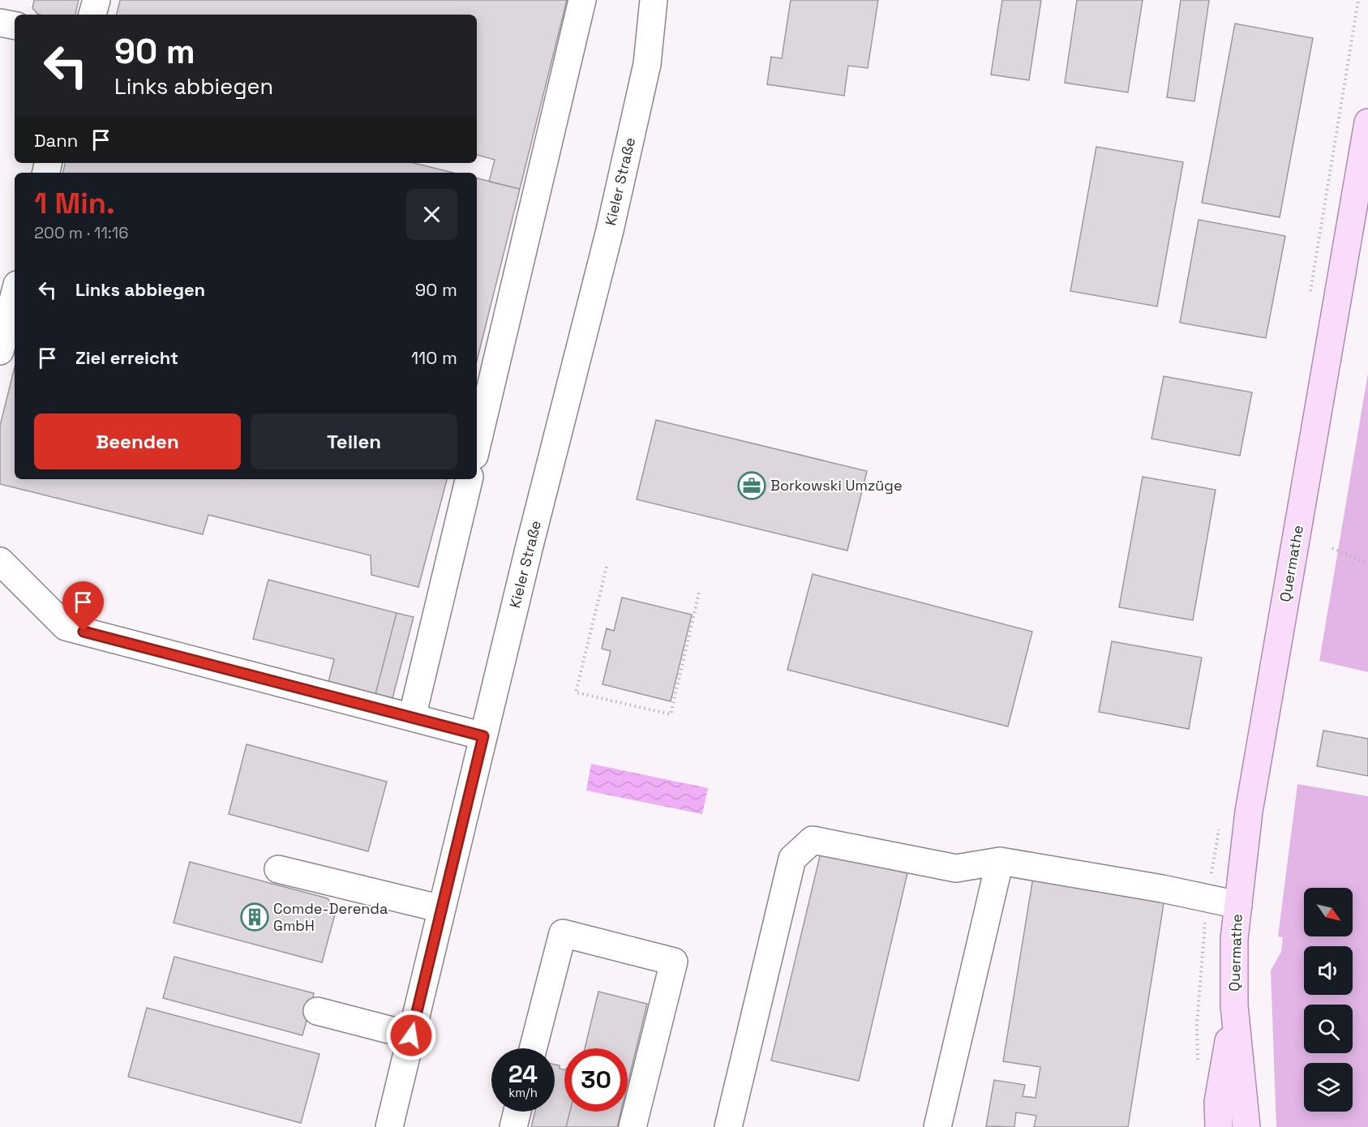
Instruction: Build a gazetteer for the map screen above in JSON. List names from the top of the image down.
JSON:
{
  "streets": {
    "main road": ["Quermathe"],
    "street": ["Kieler Straße"]
  },
  "places": {
    "office": ["Borkowski Umzüge"],
    "building": ["Comde-Derenda GmbH"]
  },
  "north": "bottom right",
  "page": {
    "turn": ["90 m", "Links abbiegen"],
    "then": "Dann",
    "heading": ["1 Min.", "200 m · 11:16"],
    "list": [
      {
        "name": "Links abbiegen",
        "value": "90 m"
      },
      {
        "name": "Ziel erreicht",
        "value": "110 m"
      }
    ],
    "buttons": ["Beenden", "Teilen"],
    "speed": "24 km/h",
    "limit": "30"
  }
}
